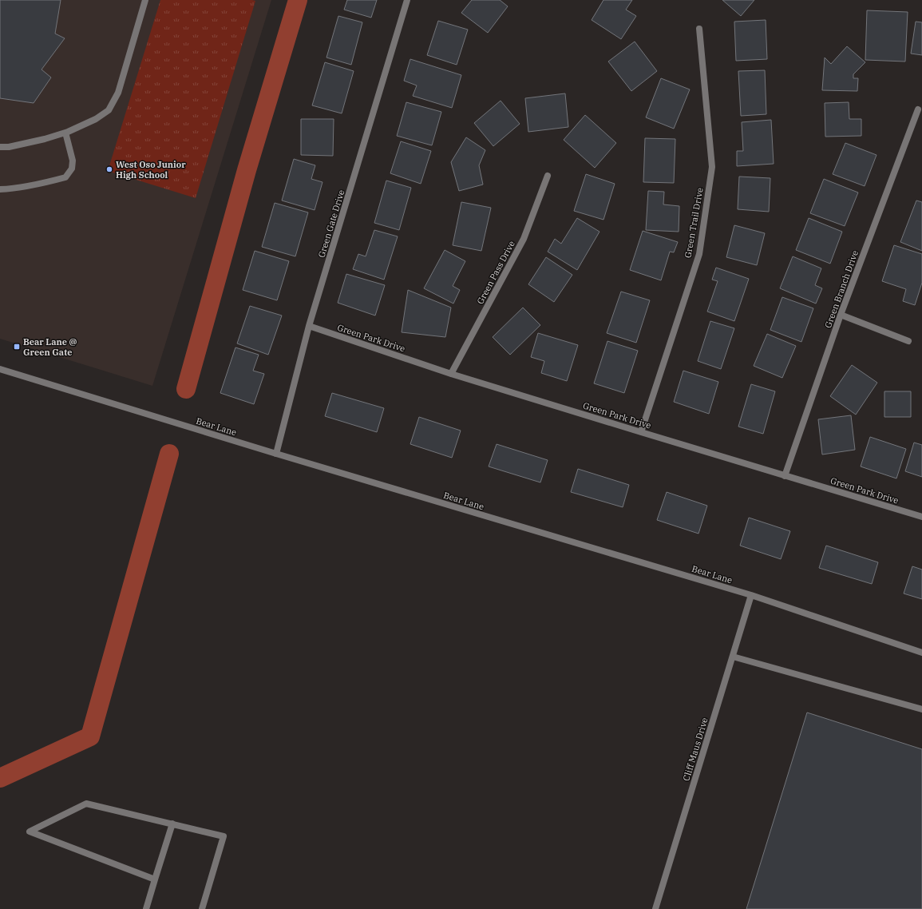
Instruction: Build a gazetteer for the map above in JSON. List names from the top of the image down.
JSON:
{
  "streets": {
    "street": [
      "Green Trail Drive",
      "Green Gate Drive",
      "Green Pass Drive",
      "Green Branch Drive",
      "Green Park Drive",
      "Bear Lane",
      "Cliff Maus Drive"
    ]
  },
  "crossings": [
    ["Green Trail Drive", "Green Park Drive"],
    ["Green Gate Drive", "Green Park Drive"],
    ["Green Gate Drive", "Bear Lane"],
    ["Green Pass Drive", "Green Park Drive"],
    ["Green Branch Drive", "Green Park Drive"],
    ["Bear Lane", "Cliff Maus Drive"]
  ],
  "places": {
    "other": ["West Oso Junior High School"],
    "transit": ["Bear Lane @ Green Gate"]
  }
}
